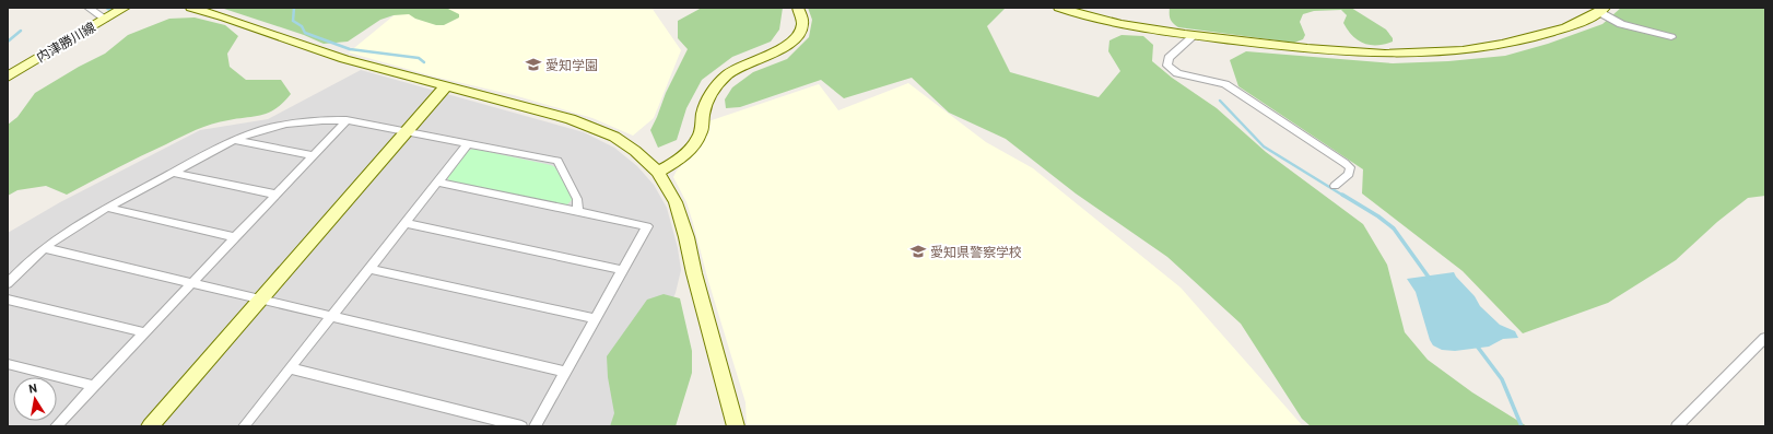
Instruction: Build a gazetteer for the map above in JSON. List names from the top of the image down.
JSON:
{
  "streets": {
    "street": ["内津勝川線"]
  },
  "places": {
    "school or university": ["愛知学園", "愛知県警察学校"]
  },
  "north": "top"
}
